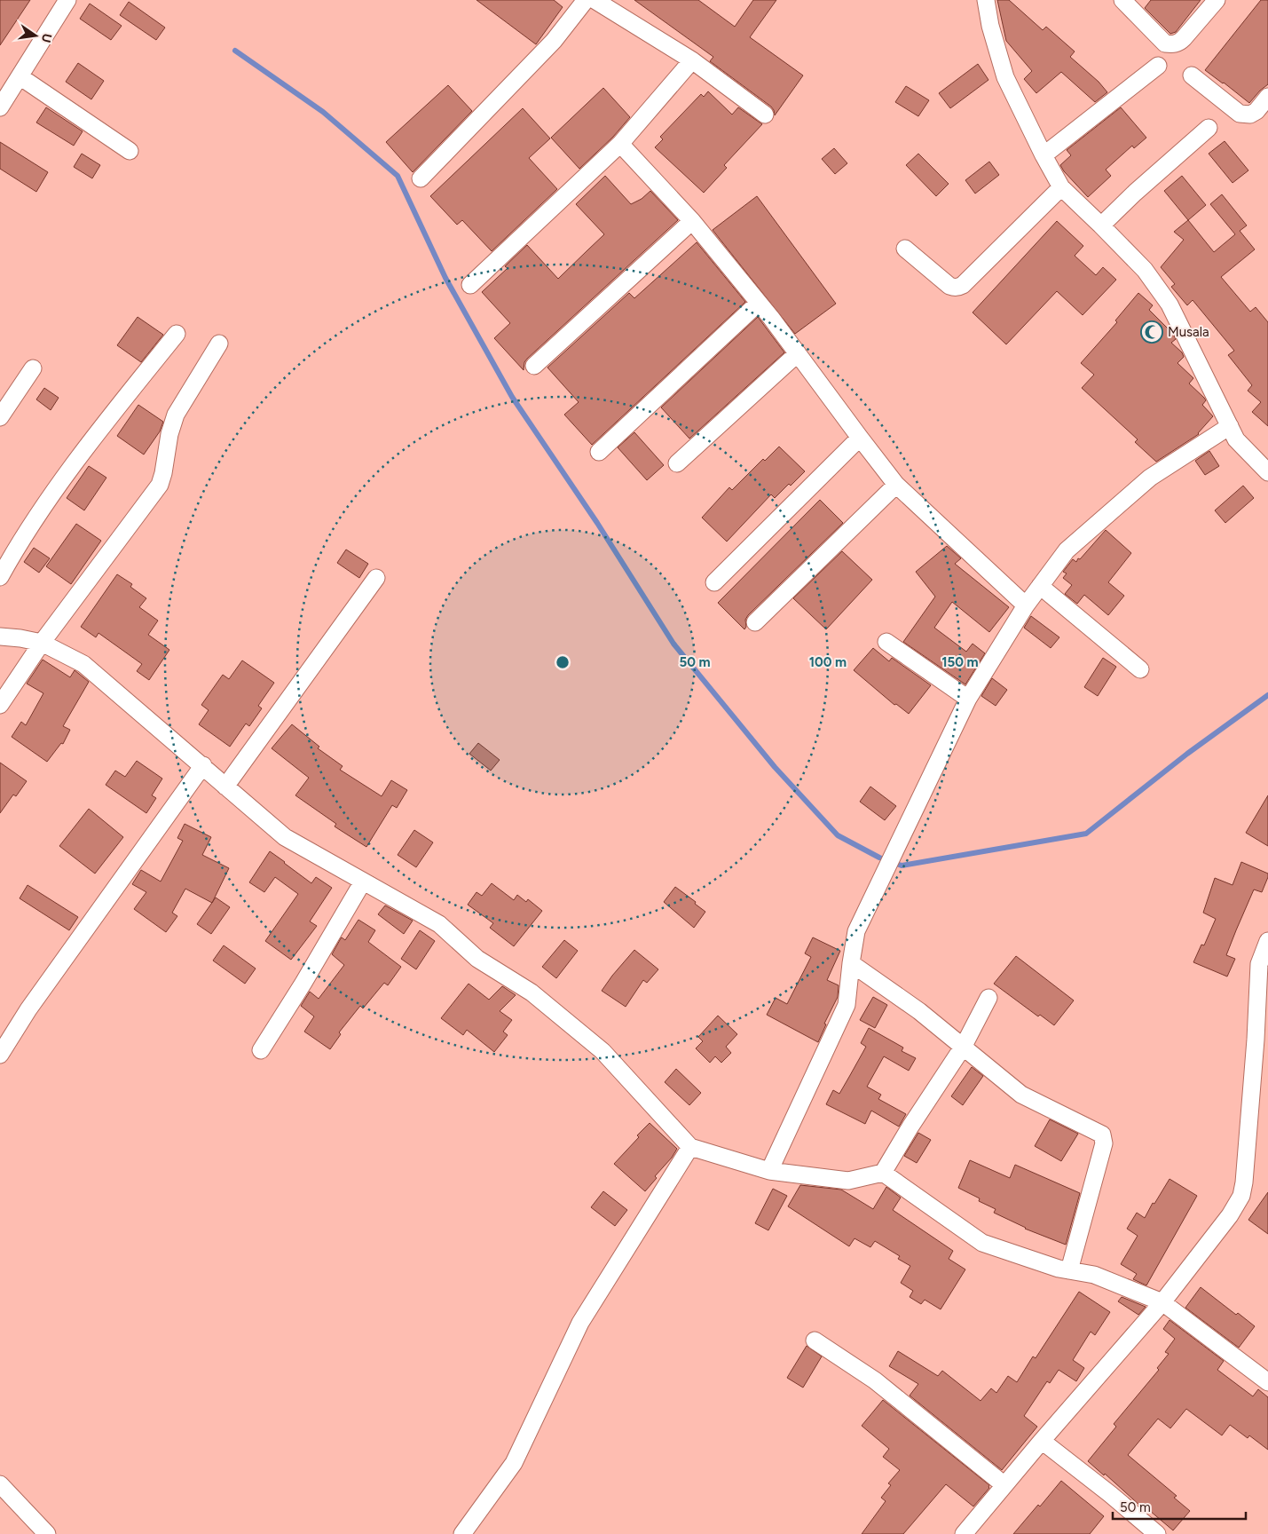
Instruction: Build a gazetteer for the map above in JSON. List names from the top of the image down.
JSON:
{
  "places": {
    "mosque": ["Musala"]
  },
  "scale_bar": "50 m",
  "north": "right",
  "rings": ["50 m", "100 m", "150 m"]
}
